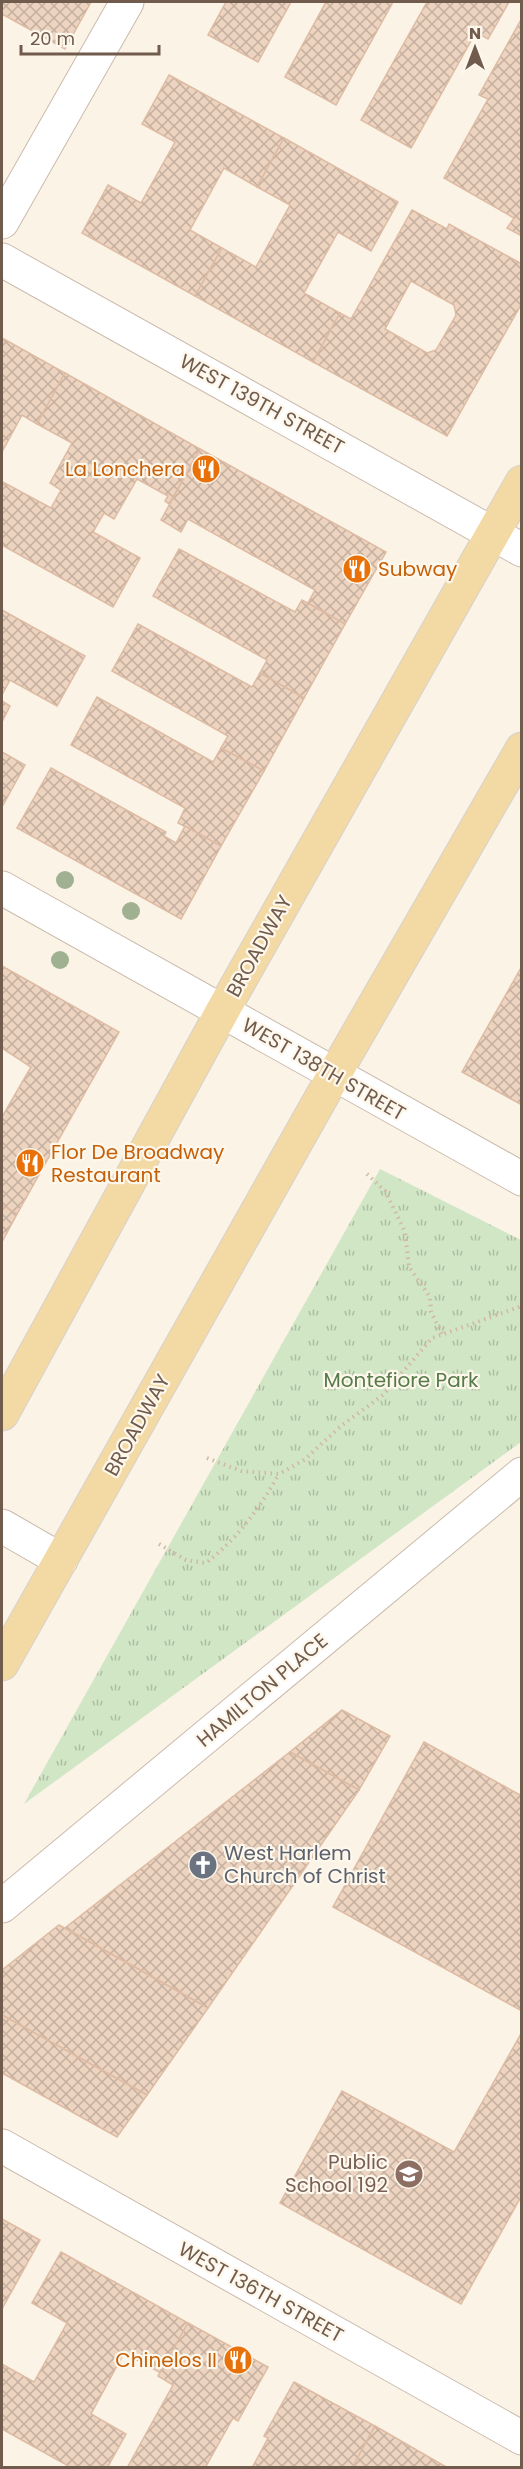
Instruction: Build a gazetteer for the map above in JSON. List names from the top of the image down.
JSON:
{
  "streets": {
    "main road": ["BROADWAY"],
    "street": [
      "WEST 139TH STREET",
      "WEST 138TH STREET",
      "HAMILTON PLACE",
      "WEST 136TH STREET"
    ]
  },
  "crossings": [
    ["WEST 139TH STREET", "BROADWAY"],
    ["BROADWAY", "WEST 138TH STREET"]
  ],
  "parks": ["Montefiore Park"],
  "places": {
    "restaurant": [
      "La Lonchera",
      "Subway",
      "Flor De Broadway Restaurant",
      "Chinelos II"
    ],
    "church": ["West Harlem Church of Christ"],
    "school or university": ["Public School 192"]
  },
  "scale_bar": "20 m",
  "north": "top"
}
